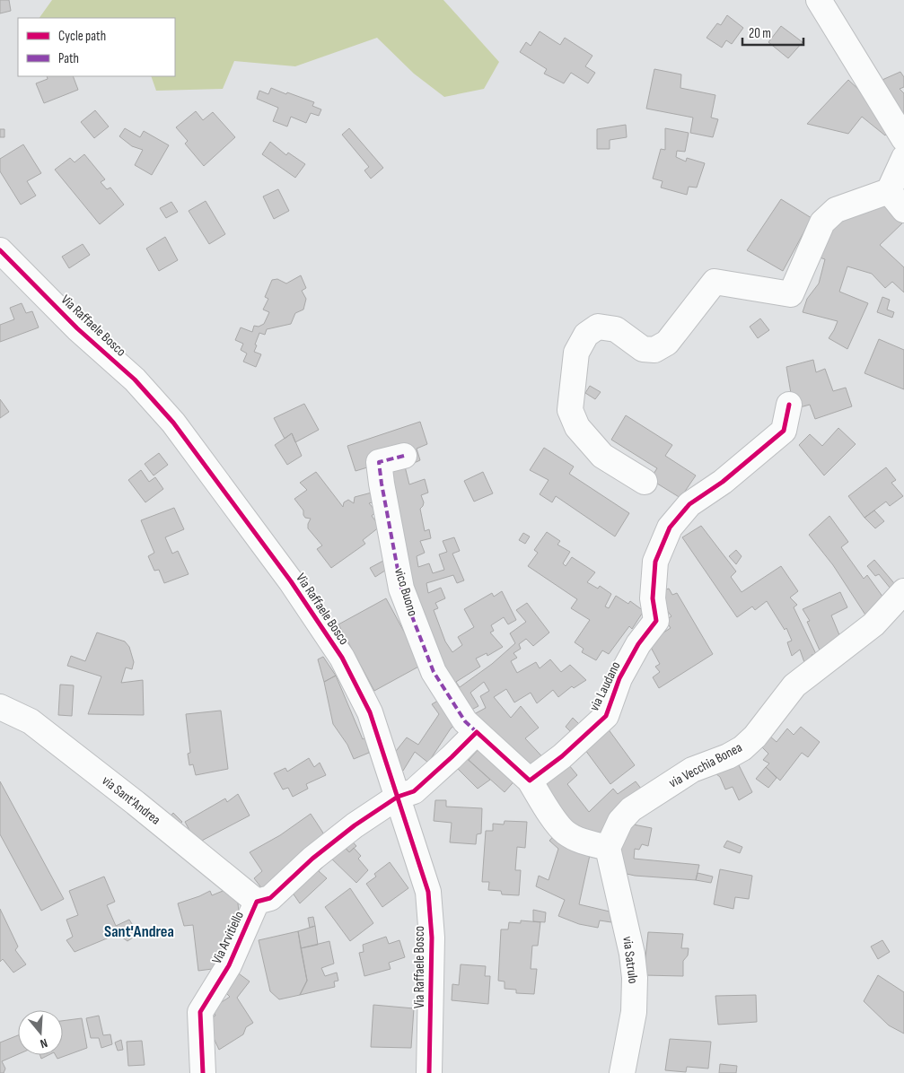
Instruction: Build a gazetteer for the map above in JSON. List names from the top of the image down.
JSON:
{
  "streets": {
    "street": [
      "Via Raffaele Bosco",
      "vico Buono",
      "via Laudano",
      "via Vecchia Bonea",
      "via Sant'Andrea",
      "Via Arvitiello",
      "via Satrulo"
    ]
  },
  "crossings": [
    ["Via Raffaele Bosco", "Via Arvitiello"],
    ["via Vecchia Bonea", "via Satrulo"],
    ["via Sant'Andrea", "Via Arvitiello"]
  ],
  "districts": ["Sant'Andrea"],
  "legend": ["Cycle path", "Path"],
  "scale_bar": "20 m",
  "north": "bottom"
}
